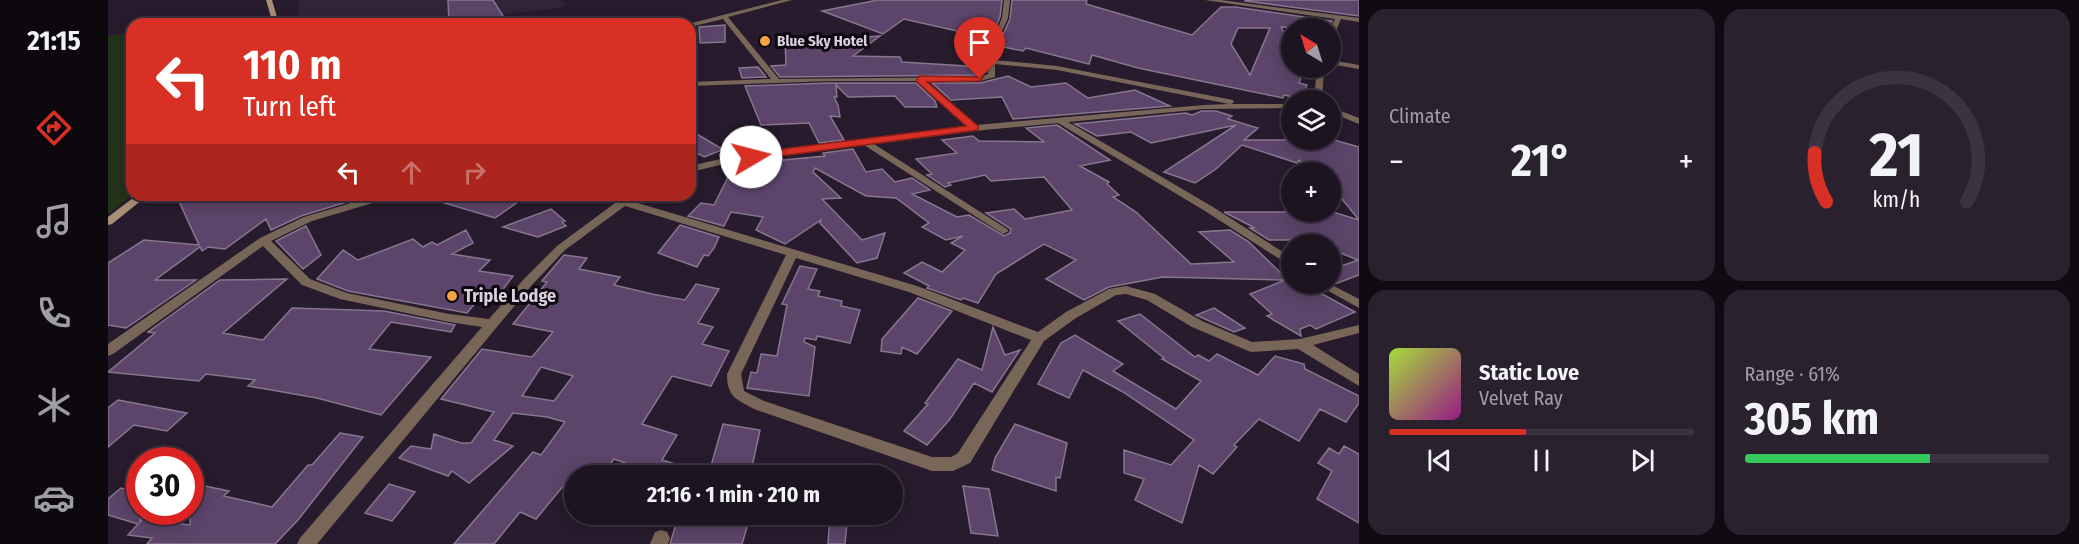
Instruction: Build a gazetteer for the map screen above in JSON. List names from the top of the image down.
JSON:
{
  "places": ["Blue Sky Hotel", "Triple Lodge"],
  "north": "top left",
  "page": {
    "tabs": "21:15",
    "tile": [
      "Climate",
      ["Range · 61%", "305 km"]
    ],
    "map_buttons": ["+", "−"],
    "turn": ["110 m", "Turn left"],
    "heat": ["−", "21°", "+"],
    "song": ["Static Love", "Velvet Ray"],
    "limit": "30",
    "trip": "21:16 · 1 min · 210 m",
    "gauge": ["21", "km/h"]
  }
}
